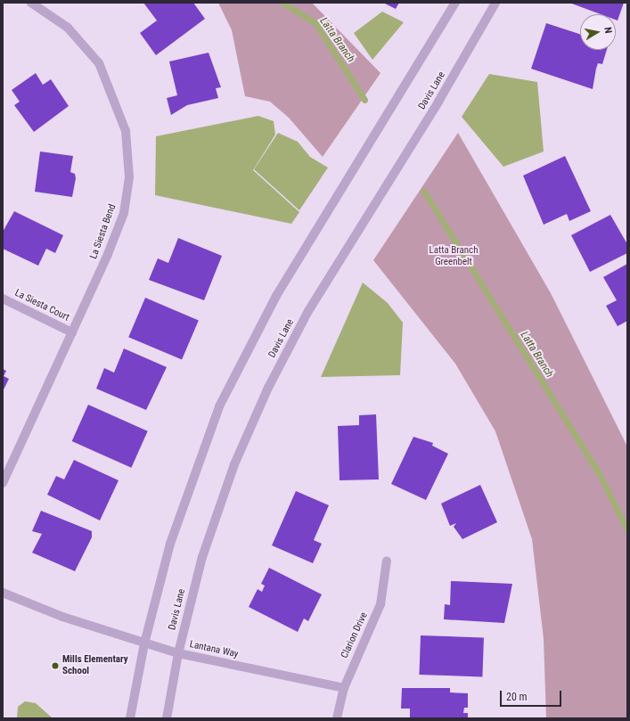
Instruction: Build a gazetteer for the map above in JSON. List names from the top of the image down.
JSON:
{
  "streets": {
    "street": [
      "Davis Lane",
      "La Siesta Bend",
      "La Siesta Court",
      "Clarion Drive",
      "Lantana Way"
    ]
  },
  "crossings": [
    ["Davis Lane", "Lantana Way"],
    ["La Siesta Bend", "La Siesta Court"],
    ["Clarion Drive", "Lantana Way"]
  ],
  "water": ["Latta Branch"],
  "parks": ["Latta Branch Greenbelt"],
  "places": ["Mills Elementary School"],
  "scale_bar": "20 m",
  "north": "right"
}
